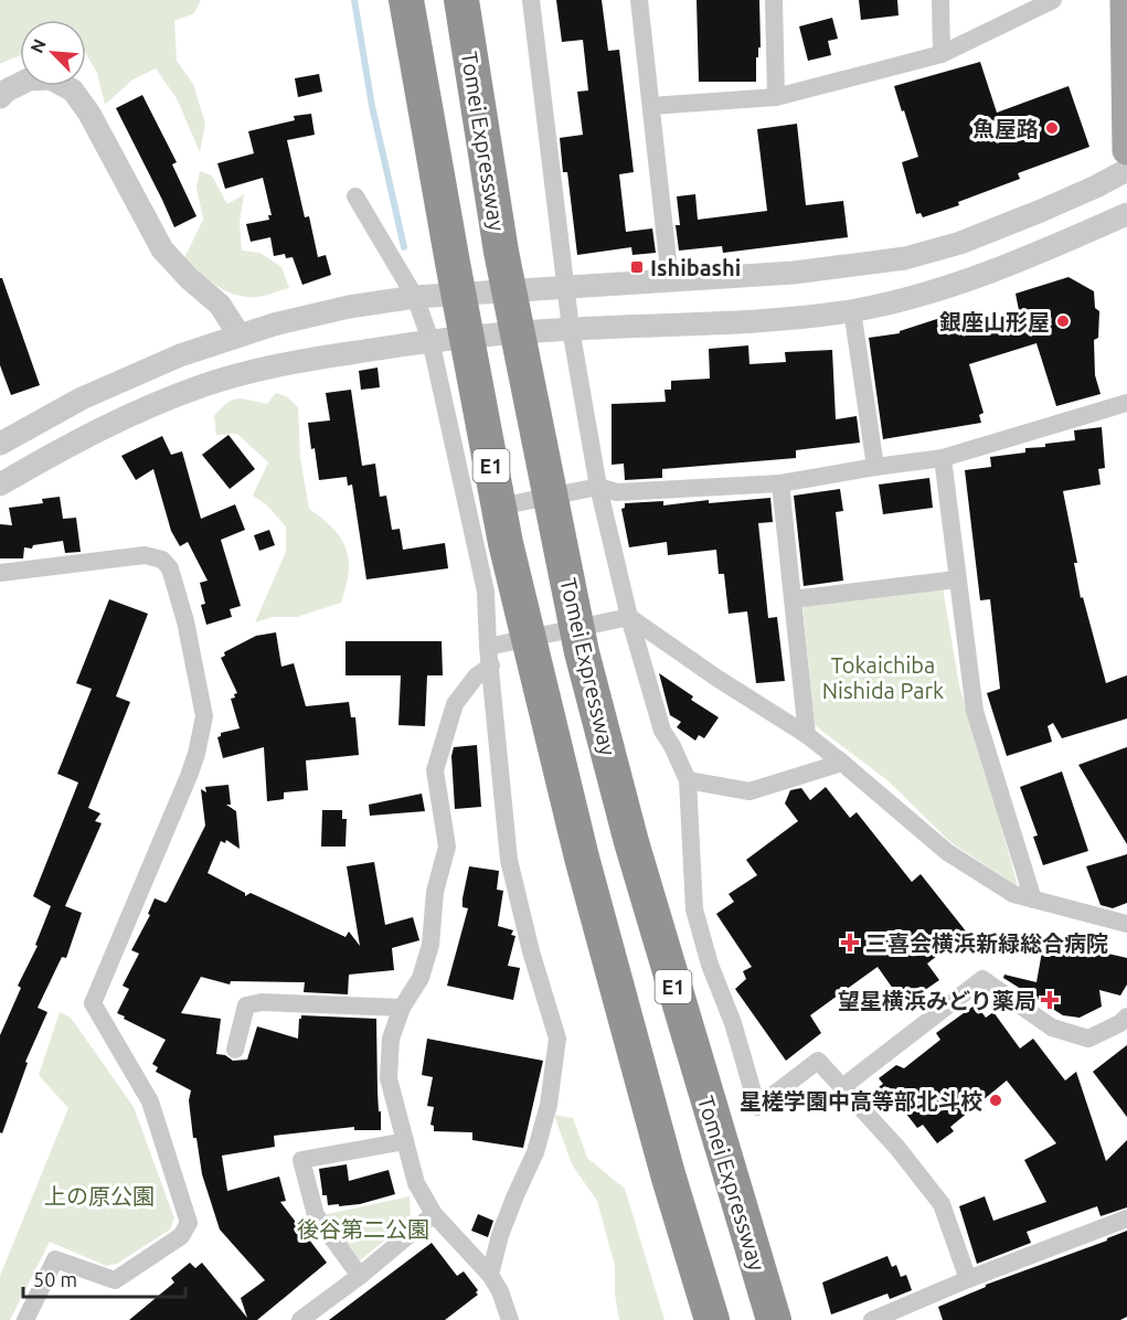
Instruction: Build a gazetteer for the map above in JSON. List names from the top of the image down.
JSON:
{
  "streets": {
    "highway": ["Tomei Expressway", "E1"]
  },
  "parks": ["Tokaichiba Nishida Park", "上の原公園", "後谷第二公園"],
  "places": {
    "other": ["魚屋路", "銀座山形屋", "星槎学園中高等部北斗校"],
    "transit": ["Ishibashi"],
    "health": ["三喜会横浜新緑総合病院", "望星横浜みどり薬局"]
  },
  "scale_bar": "50 m",
  "north": "top left"
}
